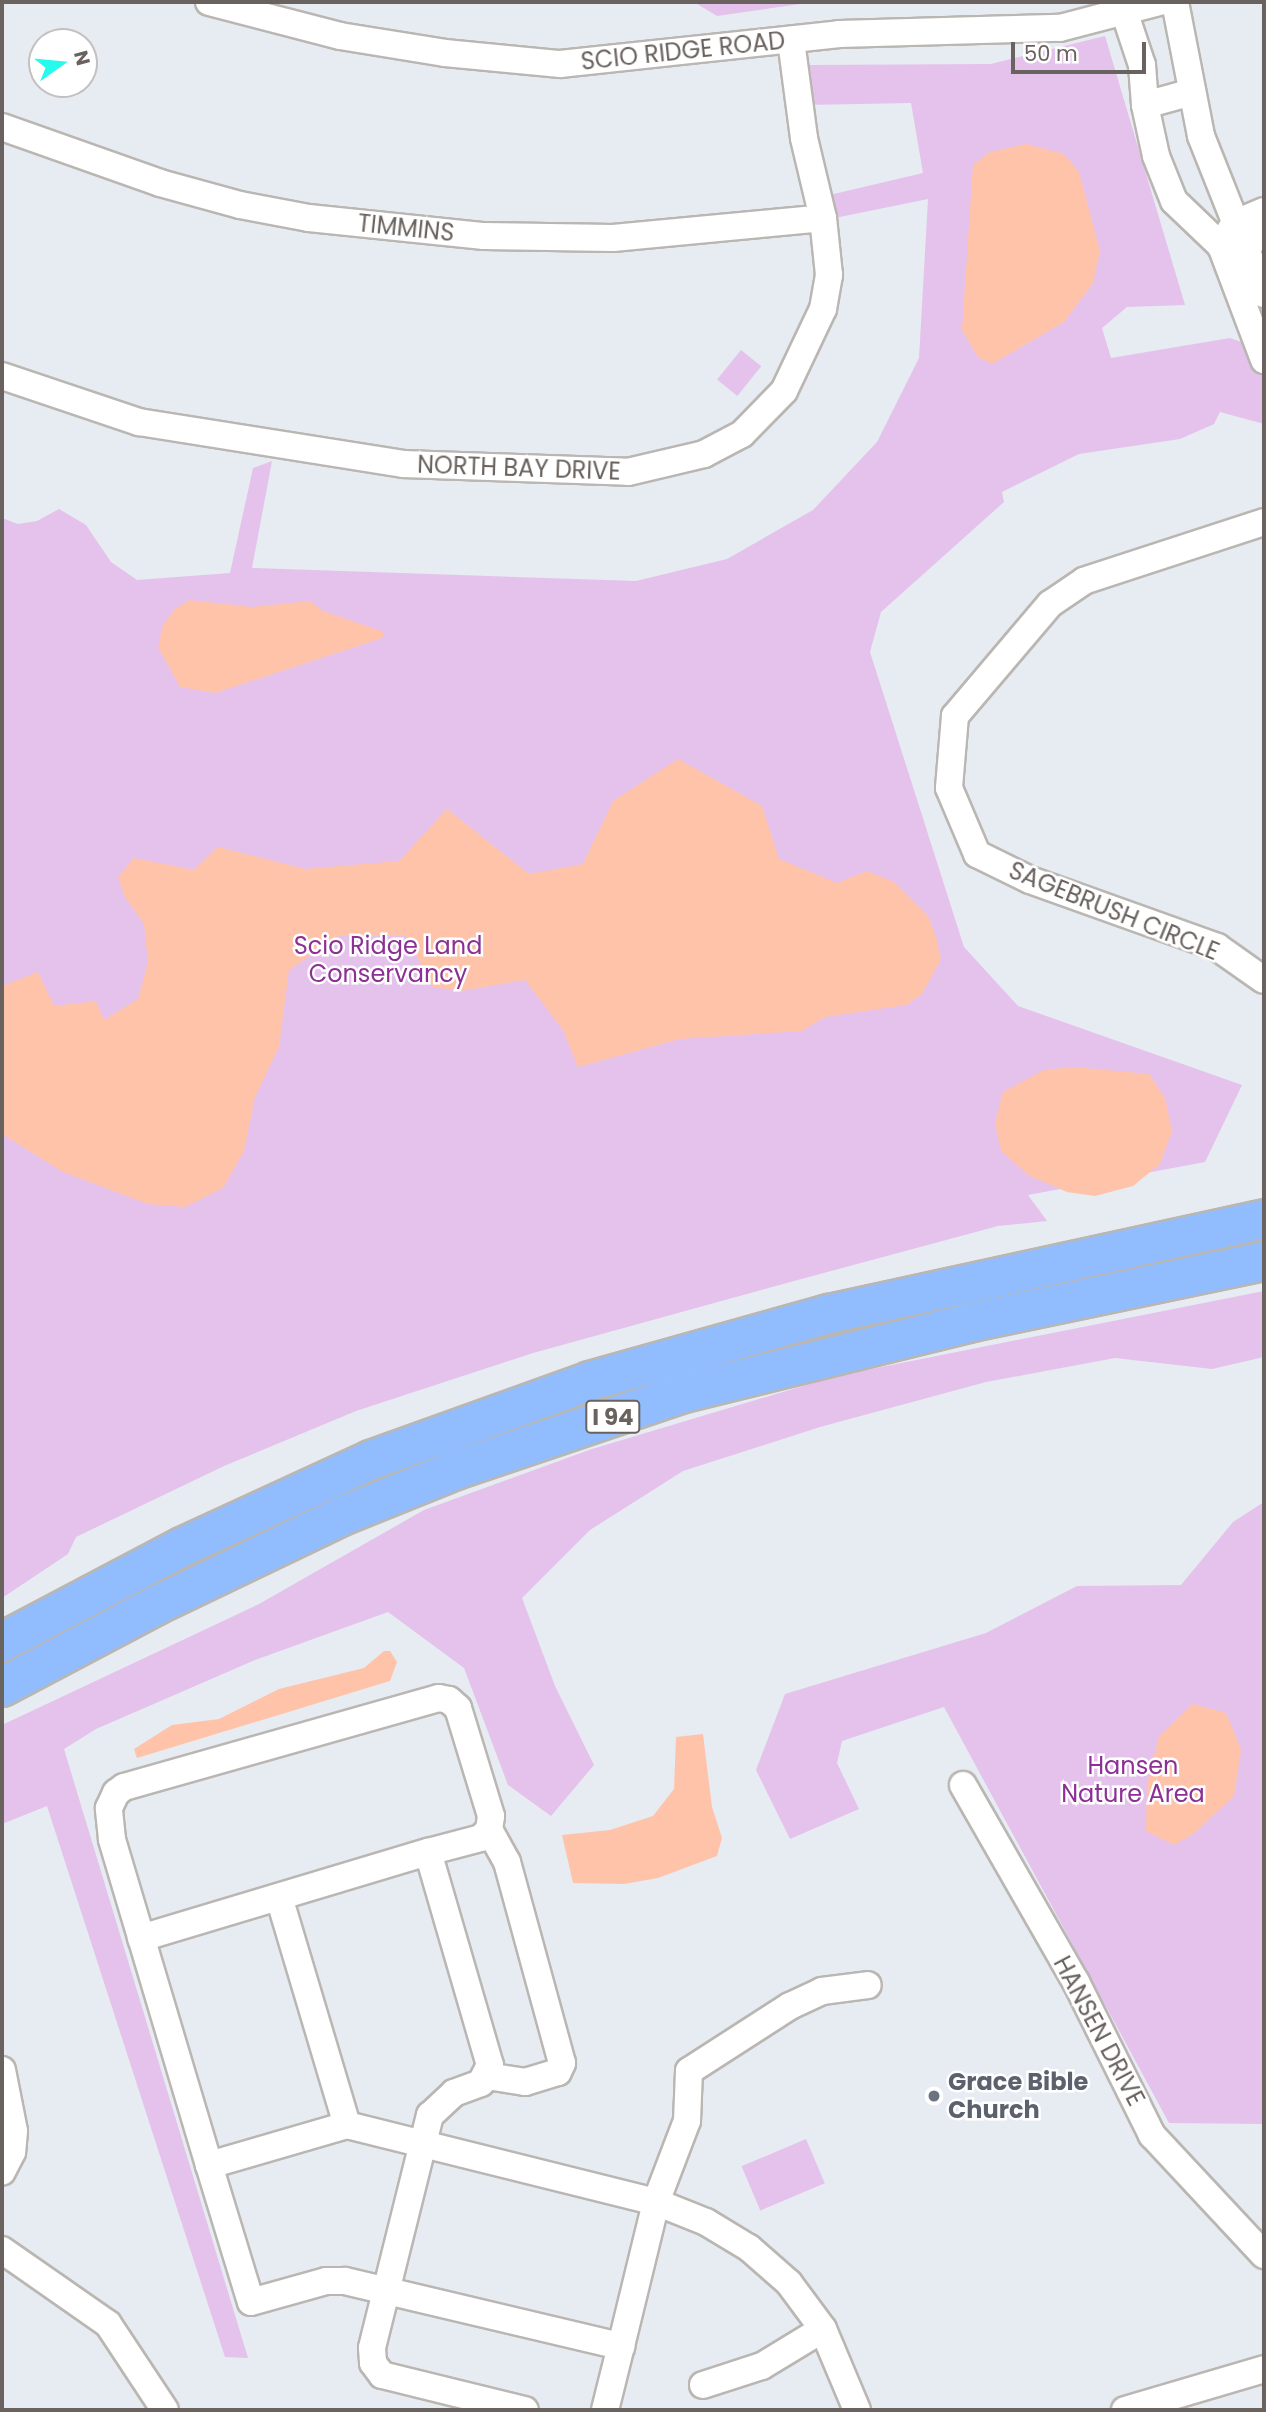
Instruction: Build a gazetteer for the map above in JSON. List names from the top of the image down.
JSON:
{
  "streets": {
    "highway": ["I 94"],
    "street": [
      "SCIO RIDGE ROAD",
      "TIMMINS",
      "NORTH BAY DRIVE",
      "SAGEBRUSH CIRCLE",
      "HANSEN DRIVE"
    ]
  },
  "crossings": [
    ["SCIO RIDGE ROAD", "NORTH BAY DRIVE"],
    ["TIMMINS", "NORTH BAY DRIVE"]
  ],
  "parks": ["Scio Ridge Land Conservancy", "Hansen Nature Area"],
  "places": ["Grace Bible Church"],
  "scale_bar": "50 m",
  "north": "right"
}
